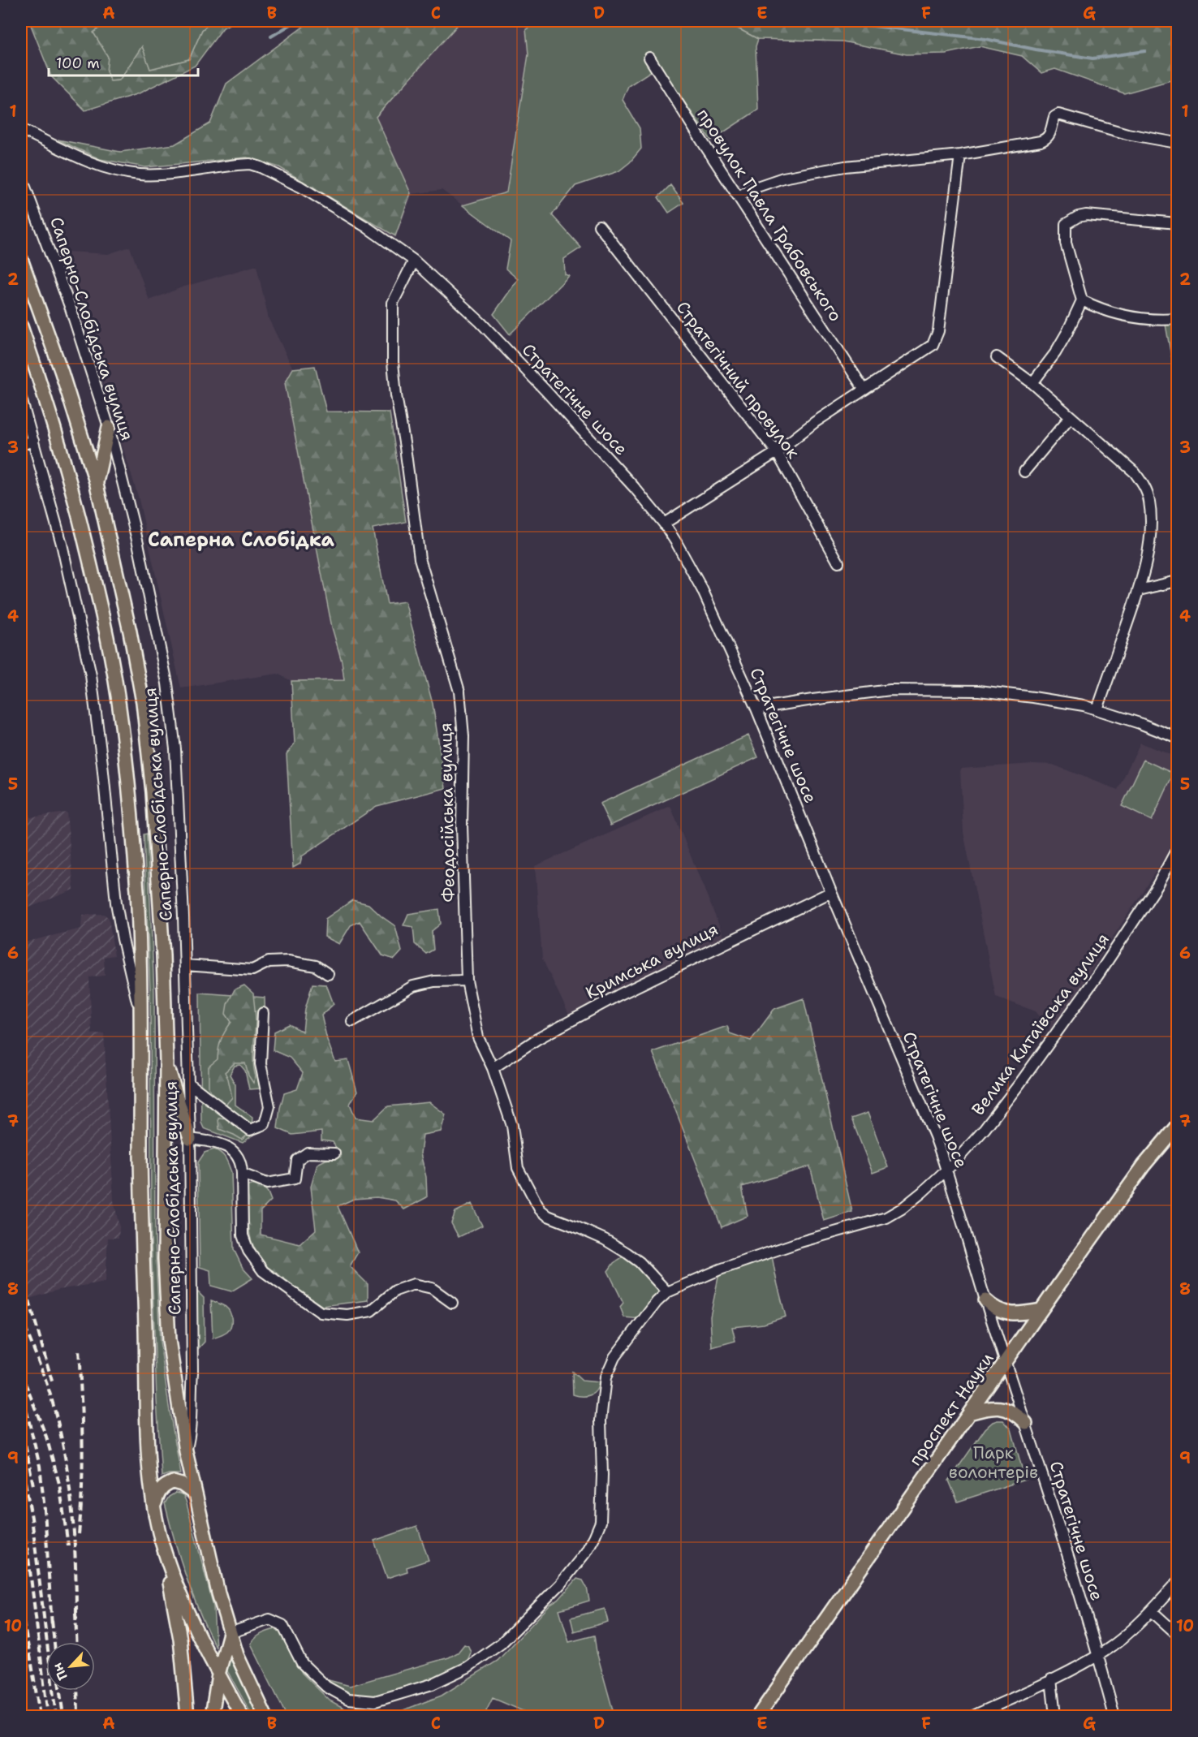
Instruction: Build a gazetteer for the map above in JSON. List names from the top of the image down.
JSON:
{
  "streets": {
    "main road": ["Саперно-Слобідська вулиця", "проспект Науки"],
    "street": [
      "провулок Павла Грабовського",
      "Стратегічний провулок",
      "Стратегічне шосе",
      "Феодосійська вулиця",
      "Кримська вулиця",
      "Велика Китаївська вулиця"
    ]
  },
  "crossings": [
    ["Саперно-Слобідська вулиця", "Велика Китаївська вулиця"],
    ["Стратегічне шосе", "Феодосійська вулиця"],
    ["Стратегічне шосе", "Кримська вулиця"],
    ["Стратегічне шосе", "Велика Китаївська вулиця"],
    ["Стратегічне шосе", "проспект Науки"],
    ["Феодосійська вулиця", "Кримська вулиця"],
    ["Феодосійська вулиця", "Велика Китаївська вулиця"]
  ],
  "districts": ["Саперна Слобідка"],
  "parks": ["Парк волонтерів"],
  "scale_bar": "100 m",
  "north": "bottom left",
  "grid": {
    "columns": [
      "A",
      "B",
      "C",
      "D",
      "E",
      "F",
      "G"
    ],
    "rows": [
      "1",
      "2",
      "3",
      "4",
      "5",
      "6",
      "7",
      "8",
      "9",
      "10"
    ]
  }
}
